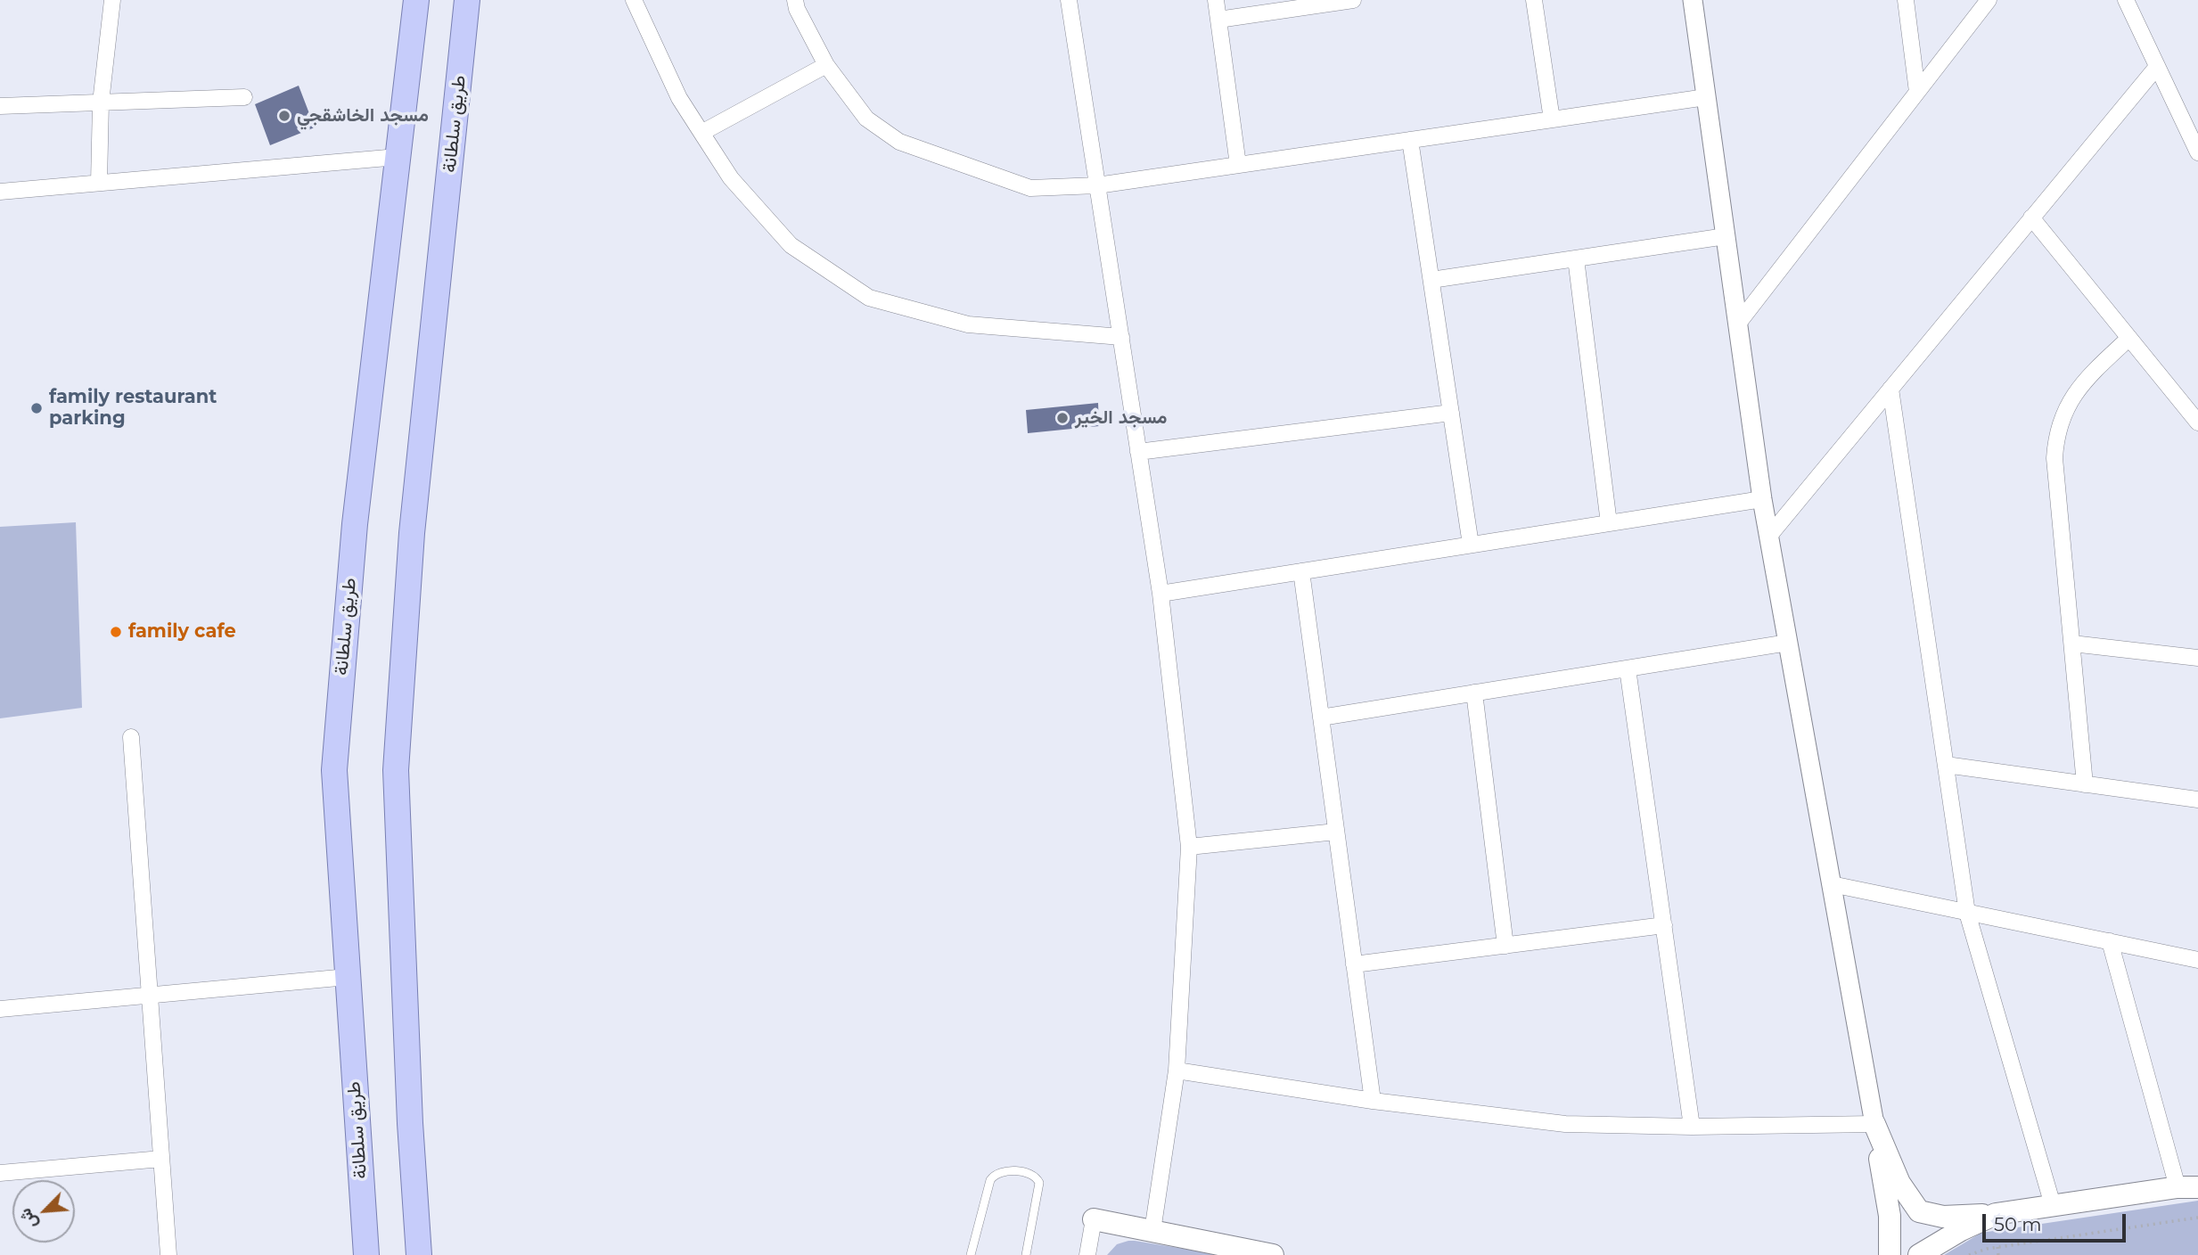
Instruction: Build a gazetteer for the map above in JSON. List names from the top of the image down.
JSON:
{
  "streets": {
    "main road": ["طريق سلطانة"]
  },
  "places": [
    "مسجد الخاشقجي",
    "family restaurant parking",
    "مسجد الخير",
    "family cafe"
  ],
  "scale_bar": "50 m",
  "north": "bottom left"
}
